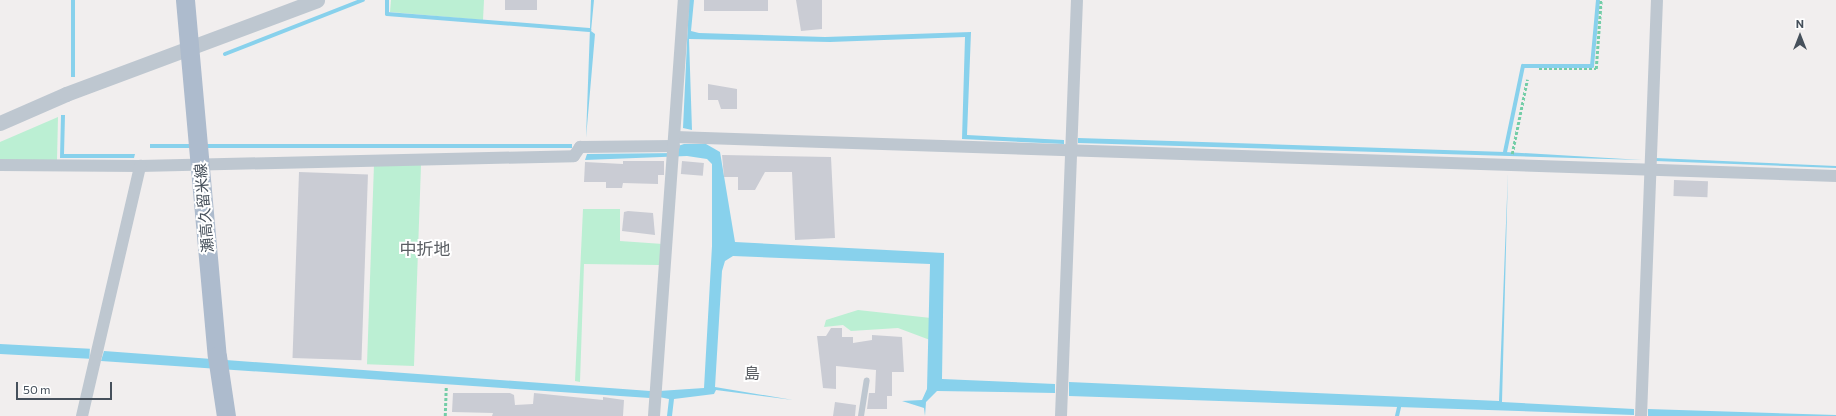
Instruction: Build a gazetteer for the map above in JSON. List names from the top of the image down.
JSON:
{
  "streets": {
    "main road": ["瀬高久留米線"]
  },
  "districts": ["中折地", "島"],
  "scale_bar": "50 m",
  "north": "top"
}
